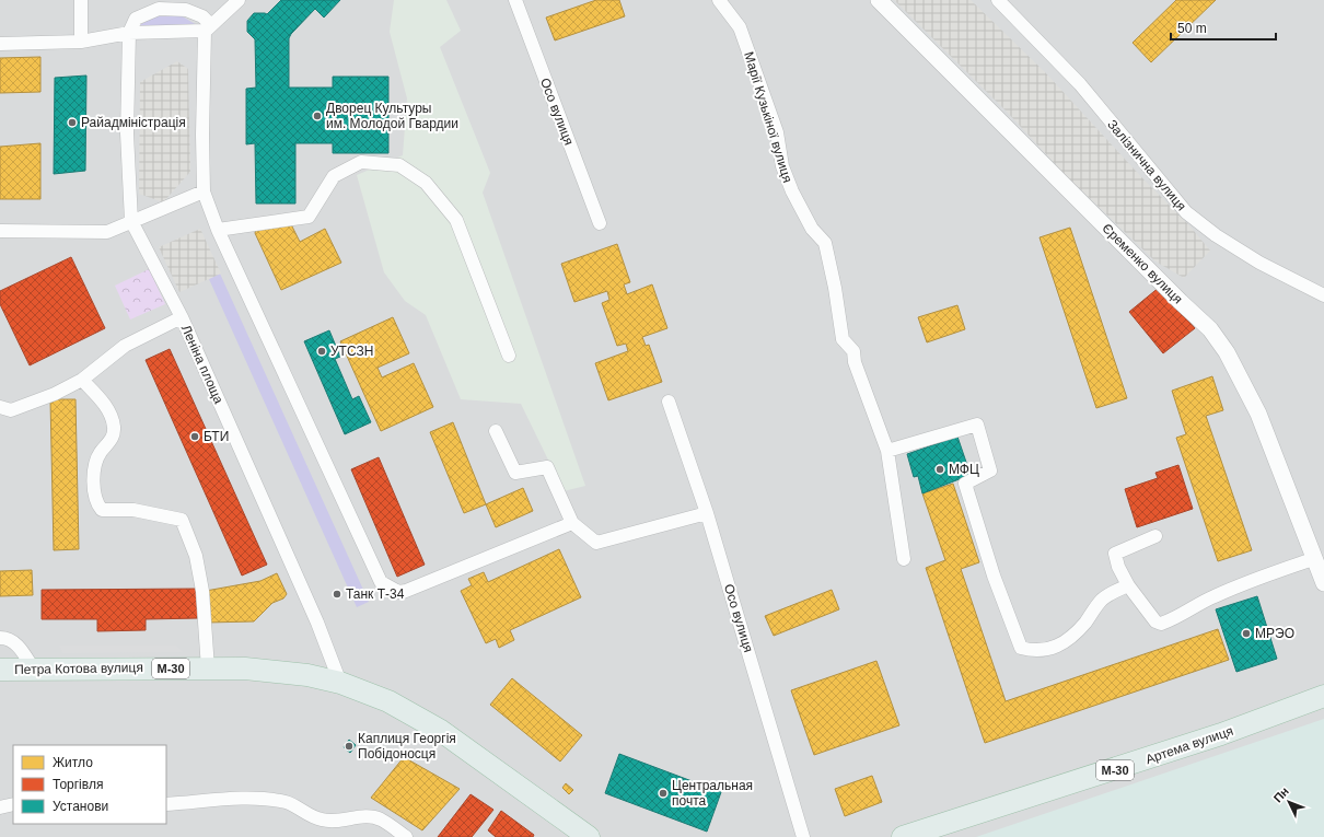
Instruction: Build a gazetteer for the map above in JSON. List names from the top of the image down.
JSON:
{
  "streets": {
    "highway": ["Петра Котова вулиця", "М-30", "Артема вулиця"],
    "street": [
      "Осо вулиця",
      "Марії Кузькіної вулиця",
      "Залізнична вулиця",
      "Єременко вулиця",
      "Леніна площа"
    ]
  },
  "crossings": [
    ["Леніна площа", "Петра Котова вулиця"],
    ["Леніна площа", "М-30"],
    ["Петра Котова вулиця", "М-30"]
  ],
  "places": [
    "Дворец Культуры им. Молодой Гвардии",
    "Райадміністрація",
    "УТСЗН",
    "БТИ",
    "МФЦ",
    "Танк Т-34",
    "МРЭО",
    "Каплиця Георгія Побідоносця",
    "Центральная почта"
  ],
  "legend": ["Житло", "Торгівля", "Установи"],
  "scale_bar": "50 m",
  "north": "top left"
}
